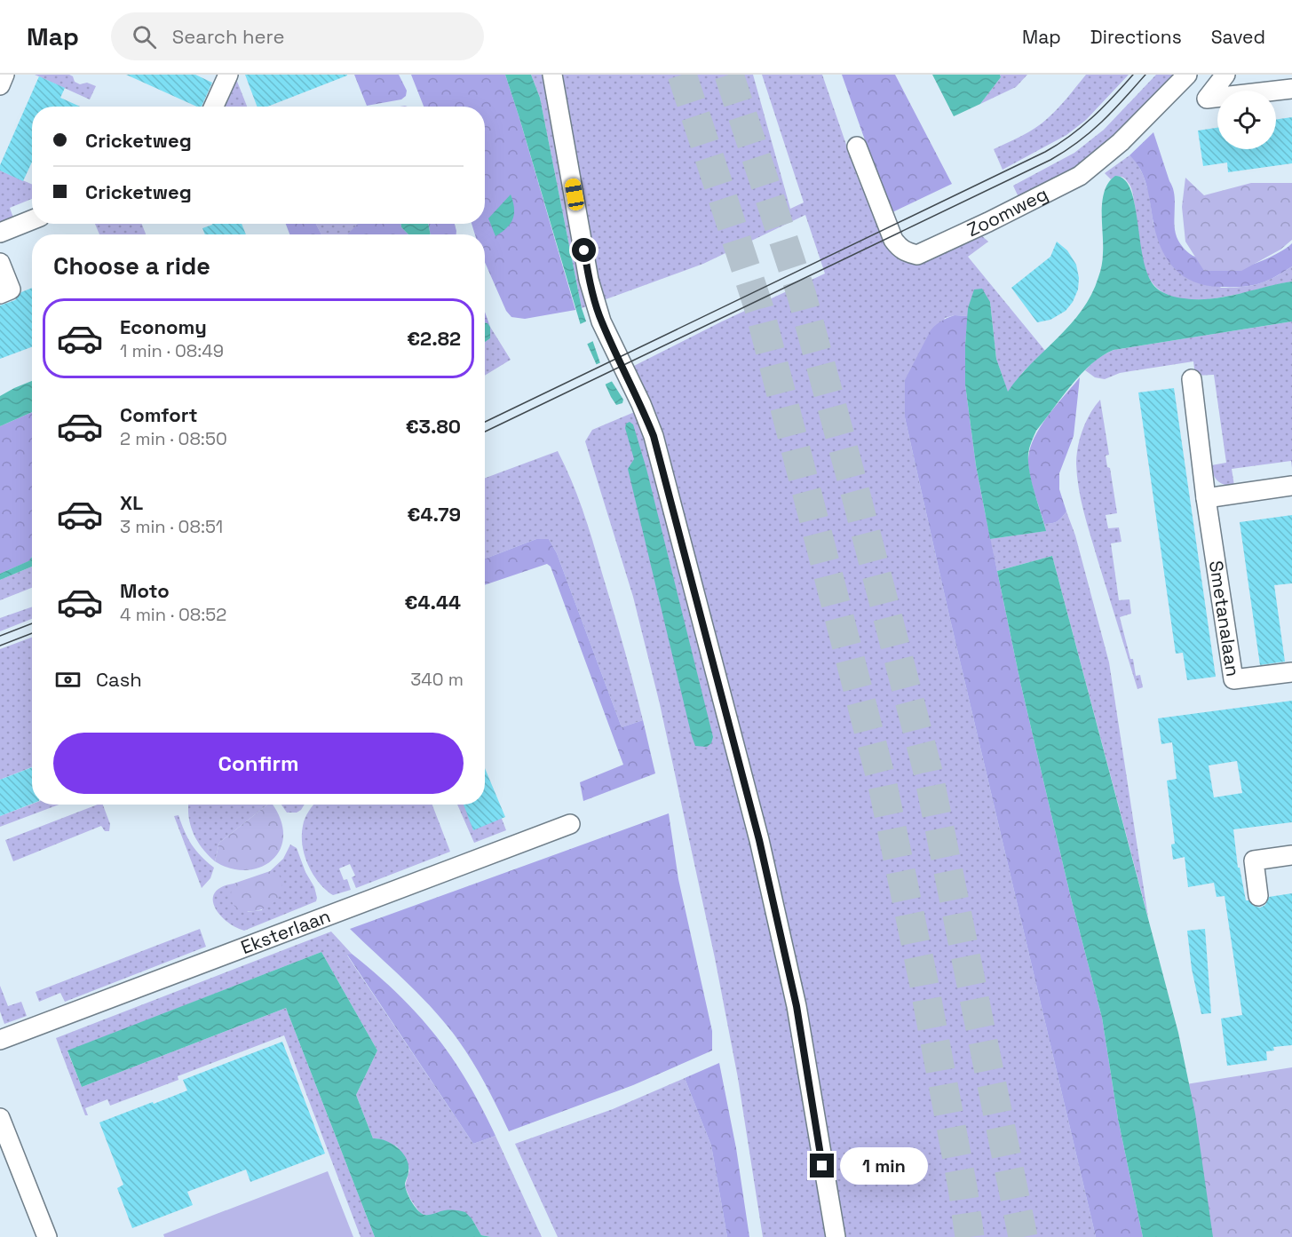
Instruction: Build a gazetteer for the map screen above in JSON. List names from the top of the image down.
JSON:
{
  "streets": {
    "street": ["Zoomweg", "Smetanalaan", "Eksterlaan"]
  },
  "page": {
    "header": "Map",
    "search": "Search here",
    "nav": ["Map", "Directions", "Saved"],
    "banner": ["Cricketweg", "Cricketweg"],
    "heading": "Choose a ride",
    "list": [
      {
        "name": "Economy",
        "note": "1 min · 08:49",
        "value": "€2.82"
      },
      {
        "name": "Comfort",
        "note": "2 min · 08:50",
        "value": "€3.80"
      },
      {
        "name": "XL",
        "note": "3 min · 08:51",
        "value": "€4.79"
      },
      {
        "name": "Moto",
        "note": "4 min · 08:52",
        "value": "€4.44"
      }
    ],
    "pay": ["Cash", "340 m"],
    "buttons": "Confirm",
    "bubble": "1 min"
  }
}
